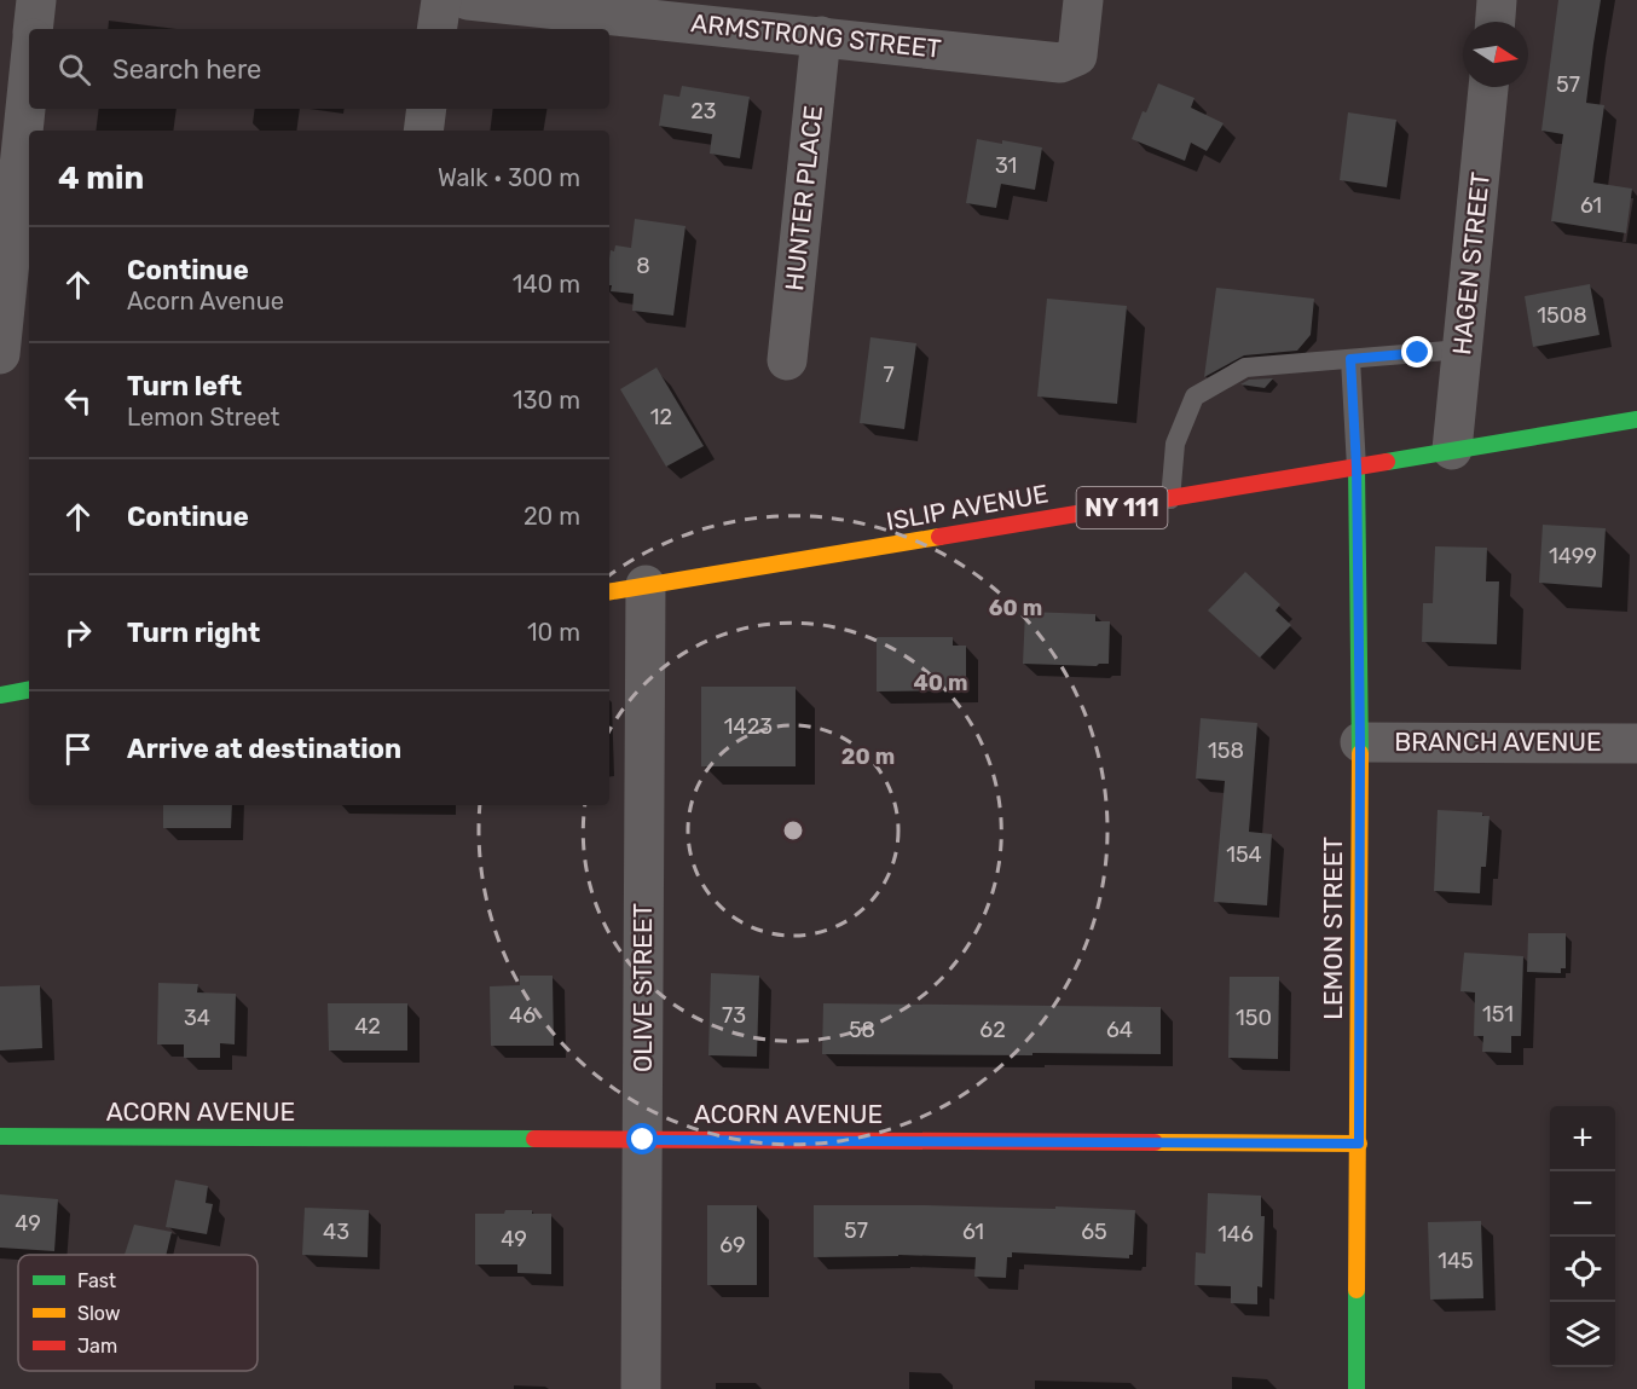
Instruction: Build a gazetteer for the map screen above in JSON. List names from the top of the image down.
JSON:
{
  "streets": {
    "street": [
      "ARMSTRONG STREET",
      "HUNTER PLACE",
      "HAGEN STREET",
      "ISLIP AVENUE",
      "NY 111",
      "BRANCH AVENUE",
      "LEMON STREET",
      "OLIVE STREET",
      "ACORN AVENUE"
    ]
  },
  "crossings": [
    ["ARMSTRONG STREET", "HUNTER PLACE"],
    ["HAGEN STREET", "ISLIP AVENUE"],
    ["ISLIP AVENUE", "LEMON STREET"],
    ["ISLIP AVENUE", "OLIVE STREET"],
    ["BRANCH AVENUE", "LEMON STREET"],
    ["LEMON STREET", "ACORN AVENUE"],
    ["OLIVE STREET", "ACORN AVENUE"]
  ],
  "house_numbers": [
    "57",
    "23",
    "31",
    "61",
    "8",
    "1508",
    "7",
    "12",
    "1499",
    "1423",
    "158",
    "154",
    "151",
    "46",
    "73",
    "34",
    "150",
    "42",
    "58",
    "62",
    "64",
    "49",
    "57",
    "43",
    "61",
    "65",
    "146",
    "49",
    "69",
    "145"
  ],
  "legend": ["Fast", "Slow", "Jam"],
  "north": "right",
  "page": {
    "search": "Search here",
    "heading": ["4 min", "Walk · 300 m"],
    "list": [
      ["Continue", "Acorn Avenue", "140 m"],
      ["Turn left", "Lemon Street", "130 m"],
      ["Continue", "20 m"],
      ["Turn right", "10 m"],
      "Arrive at destination"
    ],
    "map_buttons": ["+", "−"]
  },
  "rings": ["60 m", "40 m", "20 m"]
}
